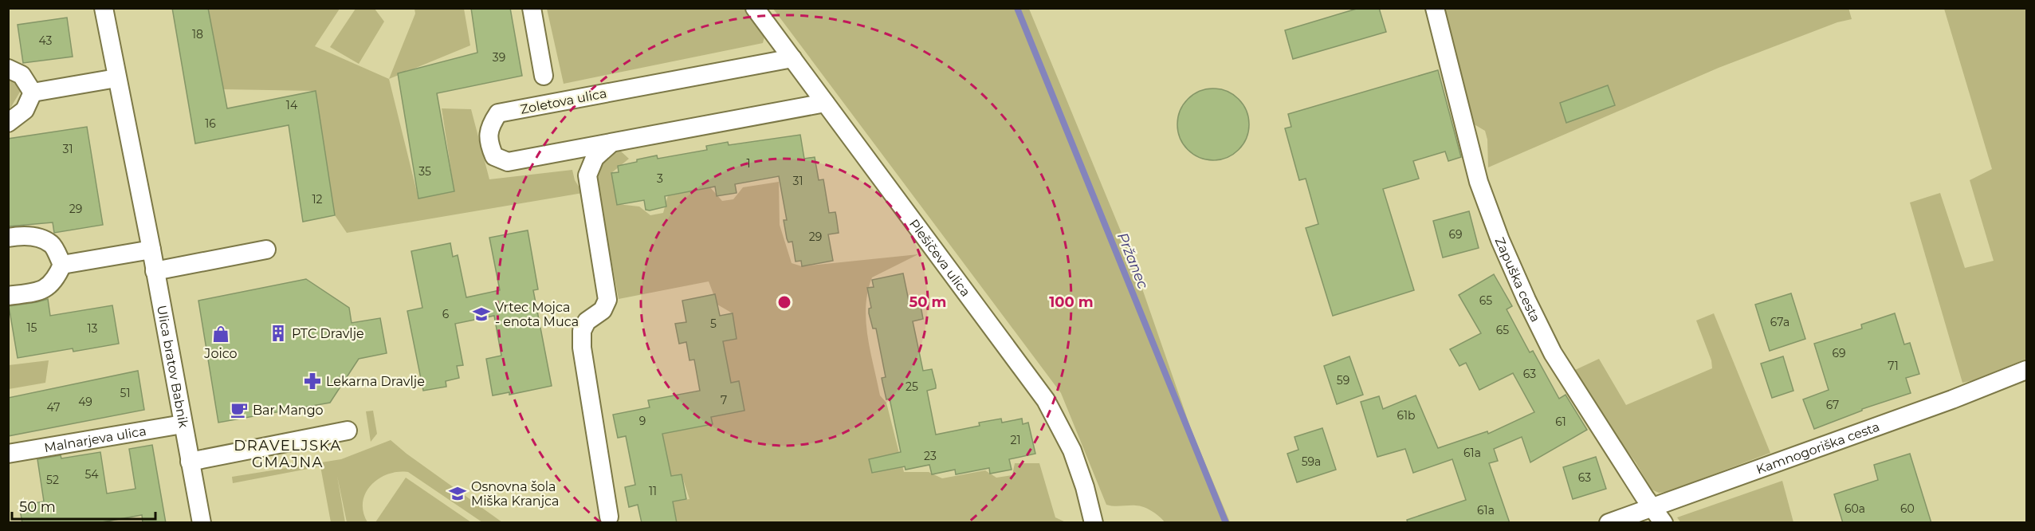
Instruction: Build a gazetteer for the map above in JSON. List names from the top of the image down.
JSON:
{
  "streets": {
    "street": [
      "Zoletova ulica",
      "Plešičeva ulica",
      "Zapuška cesta",
      "Ulica bratov Babnik",
      "Malnarjeva ulica",
      "Kamnogoriška cesta"
    ]
  },
  "crossings": [
    ["Zoletova ulica", "Plešičeva ulica"],
    ["Zapuška cesta", "Kamnogoriška cesta"],
    ["Ulica bratov Babnik", "Malnarjeva ulica"]
  ],
  "districts": ["DRAVELJSKA GMAJNA"],
  "water": ["Pržanec"],
  "places": {
    "school or university": ["Vrtec Mojca - enota Muca", "Osnovna šola Miška Kranjca"],
    "building": ["PTC Dravlje"],
    "shop": ["Joico"],
    "pharmacy": ["Lekarna Dravlje"],
    "cafe": ["Bar Mango"]
  },
  "house_numbers": [
    "18",
    "43",
    "39",
    "14",
    "16",
    "31",
    "1",
    "35",
    "3",
    "31",
    "12",
    "29",
    "69",
    "29",
    "65",
    "6",
    "67a",
    "5",
    "15",
    "13",
    "65",
    "69",
    "71",
    "63",
    "59",
    "25",
    "51",
    "7",
    "49",
    "67",
    "47",
    "61b",
    "9",
    "61",
    "21",
    "61a",
    "23",
    "59a",
    "54",
    "63",
    "52",
    "11",
    "60a",
    "60",
    "61a"
  ],
  "scale_bar": "50 m",
  "rings": ["50 m", "100 m"]
}
